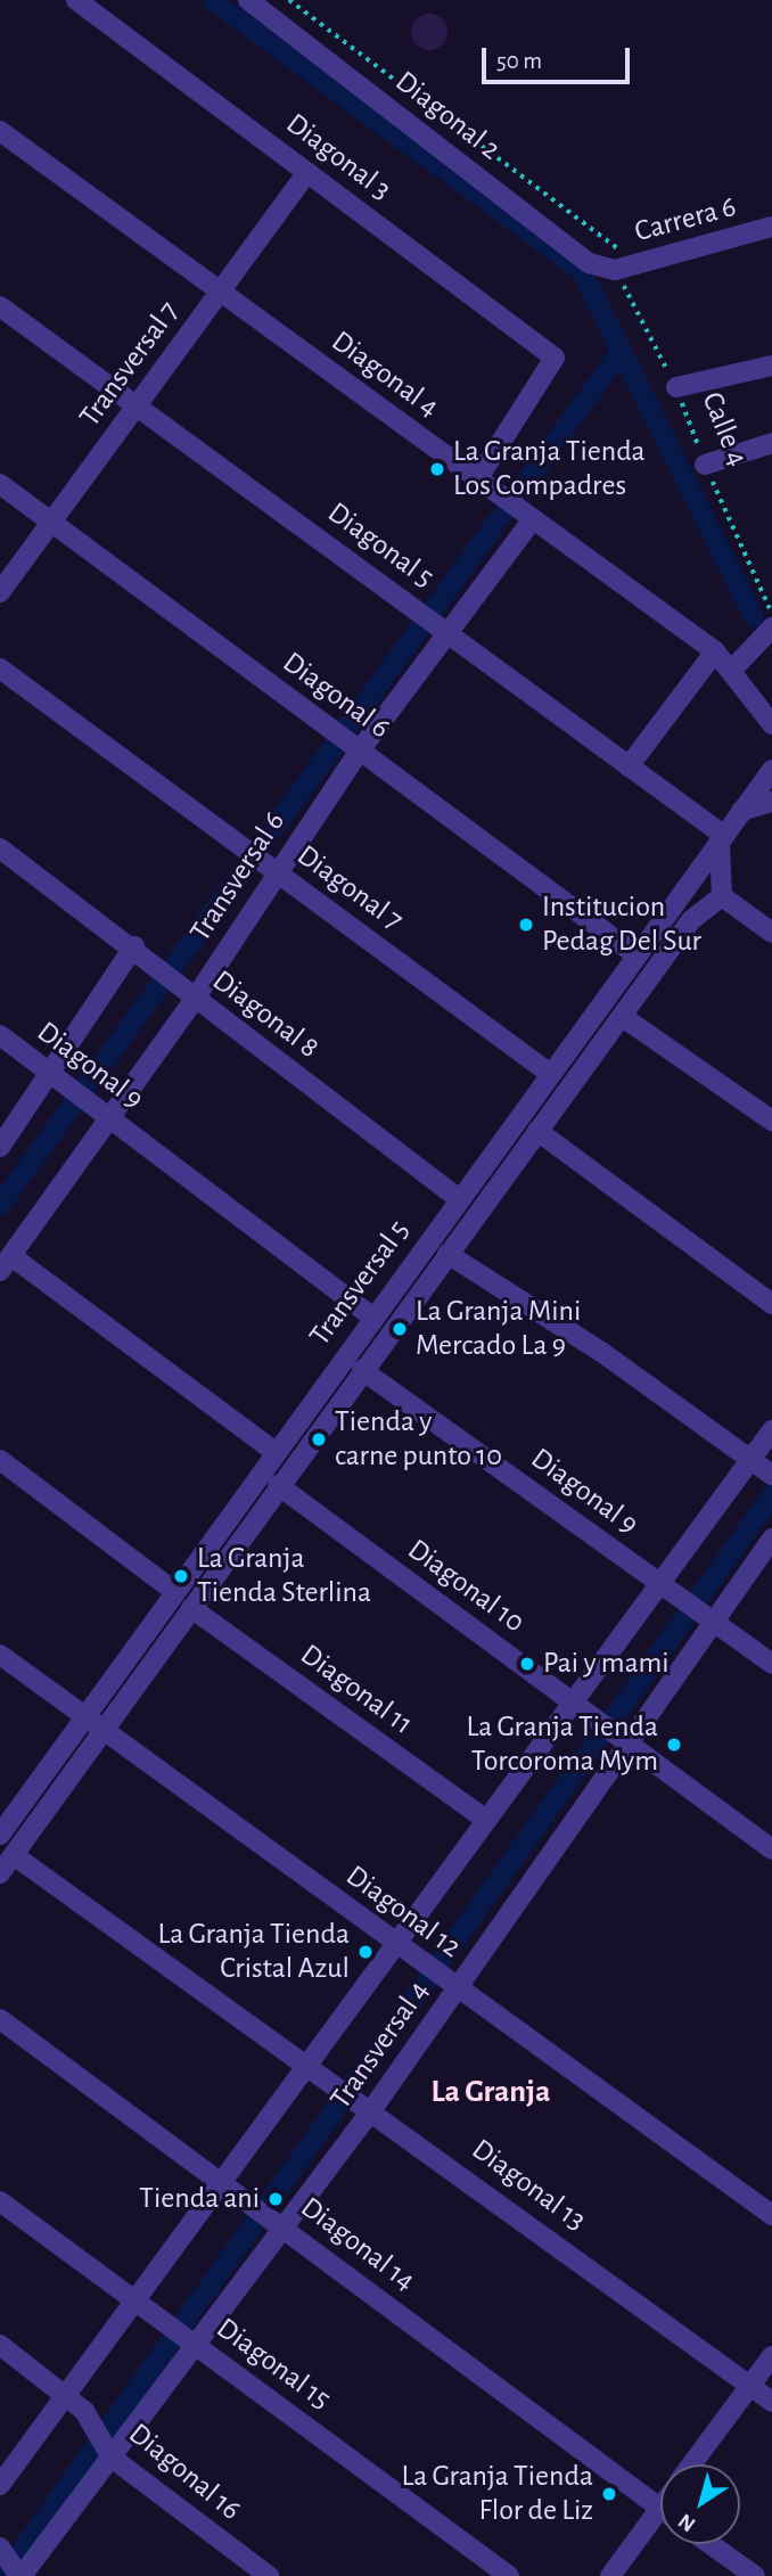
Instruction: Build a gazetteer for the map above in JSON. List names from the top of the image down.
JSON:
{
  "streets": {
    "street": [
      "Diagonal 2",
      "Diagonal 3",
      "Carrera 6",
      "Transversal 7",
      "Diagonal 4",
      "Diagonal 5",
      "Diagonal 6",
      "Transversal 6",
      "Diagonal 7",
      "Diagonal 8",
      "Diagonal 9",
      "Transversal 5",
      "Diagonal 10",
      "Diagonal 11",
      "Diagonal 12",
      "Transversal 4",
      "Diagonal 13",
      "Diagonal 14",
      "Diagonal 15",
      "Diagonal 16"
    ],
    "path": ["Calle 4"]
  },
  "crossings": [
    ["Diagonal 2", "Carrera 6"],
    ["Diagonal 2", "Calle 4"],
    ["Diagonal 3", "Transversal 7"],
    ["Diagonal 3", "Diagonal 4"],
    ["Carrera 6", "Calle 4"],
    ["Transversal 7", "Diagonal 4"],
    ["Transversal 7", "Diagonal 5"],
    ["Transversal 7", "Diagonal 6"],
    ["Diagonal 4", "Transversal 6"],
    ["Diagonal 5", "Transversal 6"],
    ["Diagonal 5", "Transversal 5"],
    ["Diagonal 6", "Transversal 6"],
    ["Diagonal 6", "Transversal 5"],
    ["Transversal 6", "Diagonal 7"],
    ["Transversal 6", "Diagonal 8"],
    ["Transversal 6", "Diagonal 9"],
    ["Diagonal 7", "Transversal 5"],
    ["Diagonal 8", "Transversal 5"],
    ["Diagonal 9", "Transversal 5"],
    ["Diagonal 9", "Transversal 4"],
    ["Transversal 5", "Diagonal 10"],
    ["Transversal 5", "Diagonal 11"],
    ["Transversal 5", "Diagonal 12"],
    ["Transversal 5", "Diagonal 13"],
    ["Diagonal 10", "Transversal 4"],
    ["Diagonal 12", "Transversal 4"],
    ["Transversal 4", "Diagonal 13"],
    ["Transversal 4", "Diagonal 14"],
    ["Transversal 4", "Diagonal 15"],
    ["Transversal 4", "Diagonal 16"]
  ],
  "districts": ["La Granja"],
  "places": [
    "La Granja Tienda Los Compadres",
    "Institucion Pedag Del Sur",
    "La Granja Mini Mercado La 9",
    "Tienda y carne punto 10",
    "La Granja Tienda Sterlina",
    "Pai y mami",
    "La Granja Tienda Torcoroma Mym",
    "La Granja Tienda Cristal Azul",
    "Tienda ani",
    "La Granja Tienda Flor de Liz"
  ],
  "scale_bar": "50 m",
  "north": "bottom left"
}
